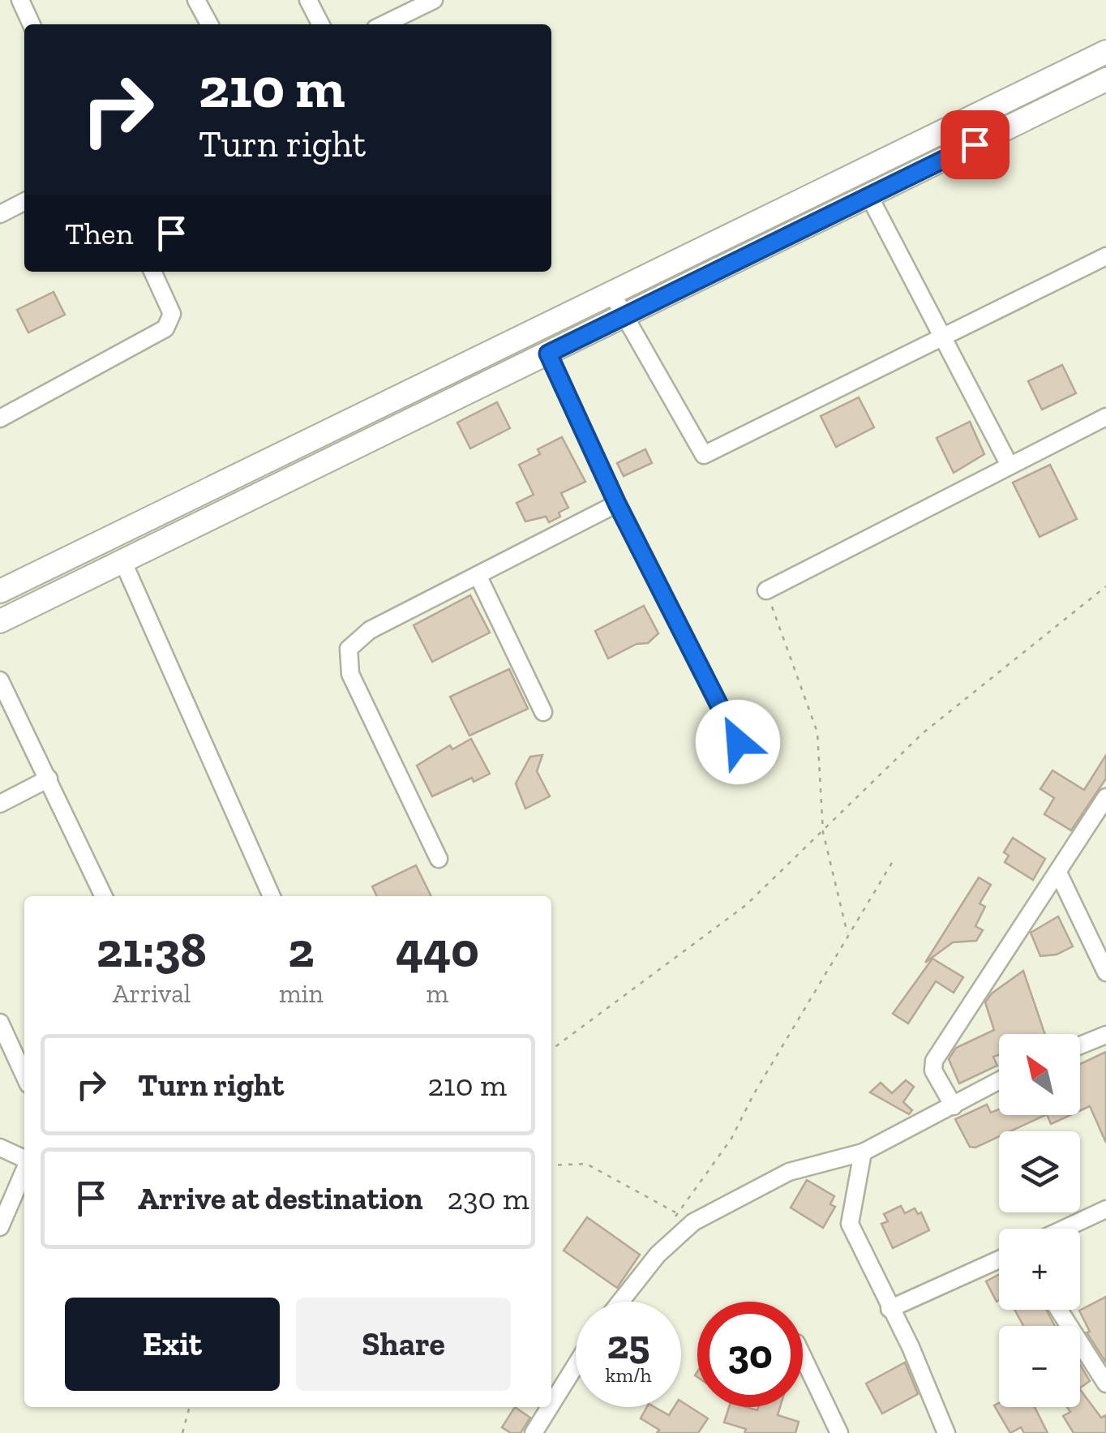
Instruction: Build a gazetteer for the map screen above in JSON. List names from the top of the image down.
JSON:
{
  "north": "top left",
  "page": {
    "turn": ["210 m", "Turn right"],
    "then": "Then",
    "eta": [
      "21:38",
      "Arrival",
      "2",
      "min",
      "440",
      "m"
    ],
    "map_buttons": ["+", "−"],
    "list": [
      {
        "name": "Turn right",
        "value": "210 m"
      },
      {
        "name": "Arrive at destination",
        "value": "230 m"
      }
    ],
    "buttons": ["Exit", "Share"],
    "speed": "25 km/h",
    "limit": "30"
  }
}
